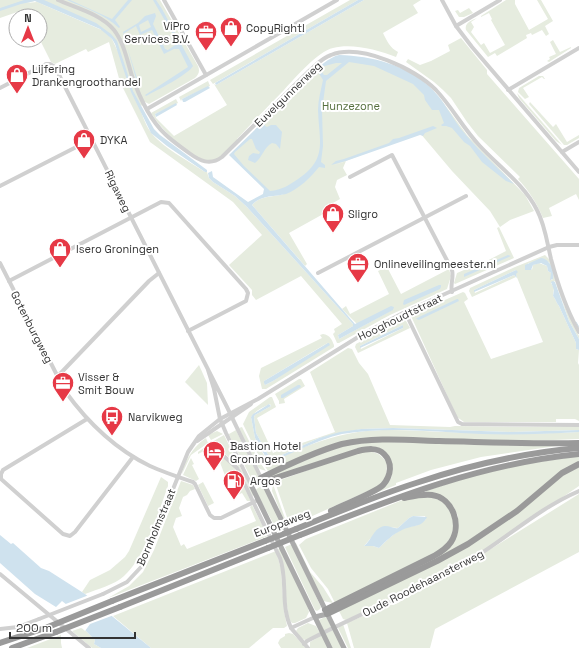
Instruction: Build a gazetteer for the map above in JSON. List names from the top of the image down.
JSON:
{
  "streets": {
    "highway": ["Europaweg"],
    "street": [
      "Euvelgunnerweg",
      "Rigaweg",
      "Hooghoudtstraat",
      "Gotenburgweg",
      "Bornholmstraat",
      "Oude Roodehaansterweg"
    ]
  },
  "crossings": [
    ["Euvelgunnerweg", "Hooghoudtstraat"],
    ["Rigaweg", "Hooghoudtstraat"],
    ["Rigaweg", "Bornholmstraat"],
    ["Hooghoudtstraat", "Bornholmstraat"],
    ["Gotenburgweg", "Bornholmstraat"]
  ],
  "parks": ["Hunzezone"],
  "places": {
    "shop": [
      "CopyRight!",
      "Lijfering Drankengroothandel",
      "DYKA",
      "Sligro",
      "Isero Groningen"
    ],
    "office": ["ViPro Services B.V.", "Onlineveilingmeester.nl", "Visser & Smit Bouw"],
    "bus stop": ["Narvikweg"],
    "hotel": ["Bastion Hotel Groningen"],
    "fuel station": ["Argos"]
  },
  "scale_bar": "200 m",
  "north": "top"
}
